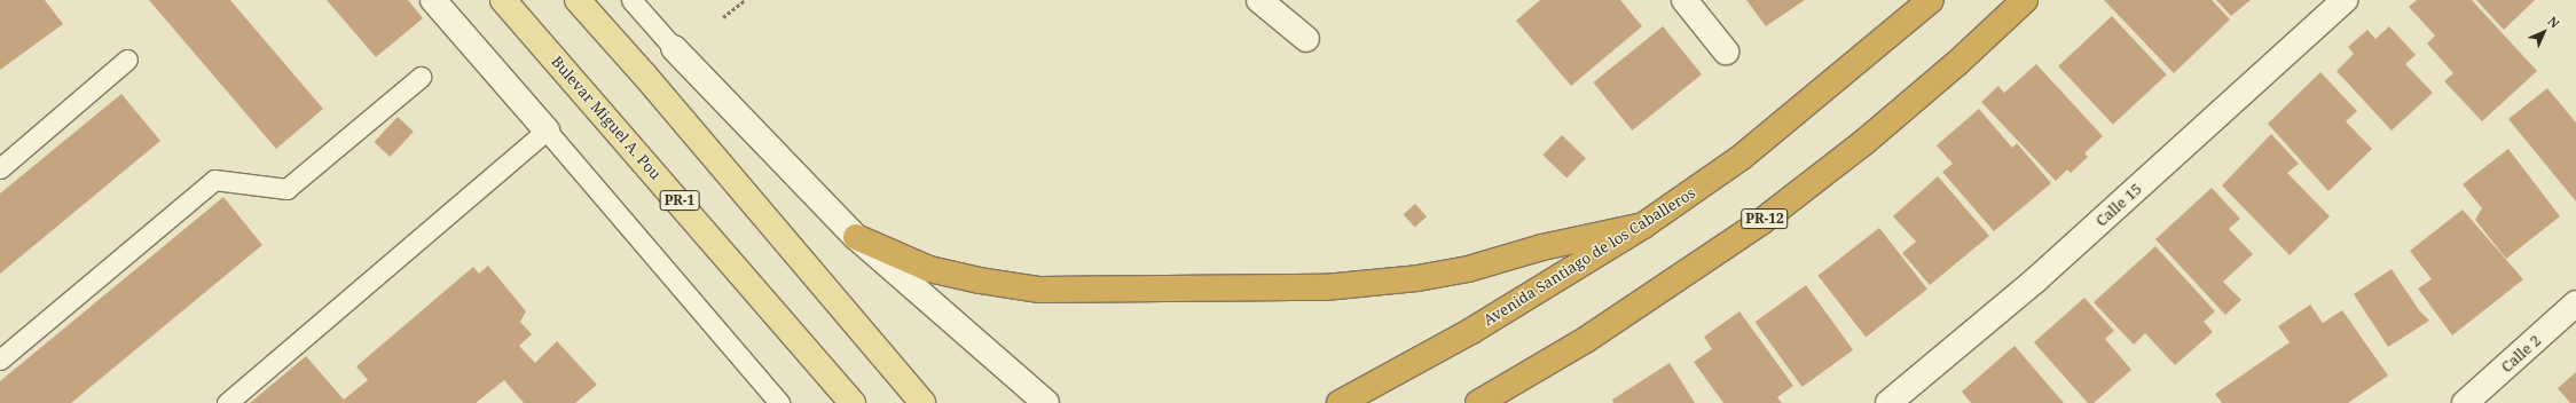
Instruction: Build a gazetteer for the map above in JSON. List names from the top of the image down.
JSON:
{
  "streets": {
    "highway": ["PR-12", "Avenida Santiago de los Caballeros"],
    "main road": ["Bulevar Miguel A. Pou", "PR-1"],
    "street": ["Calle 15", "Calle 2"]
  },
  "north": "top right"
}
